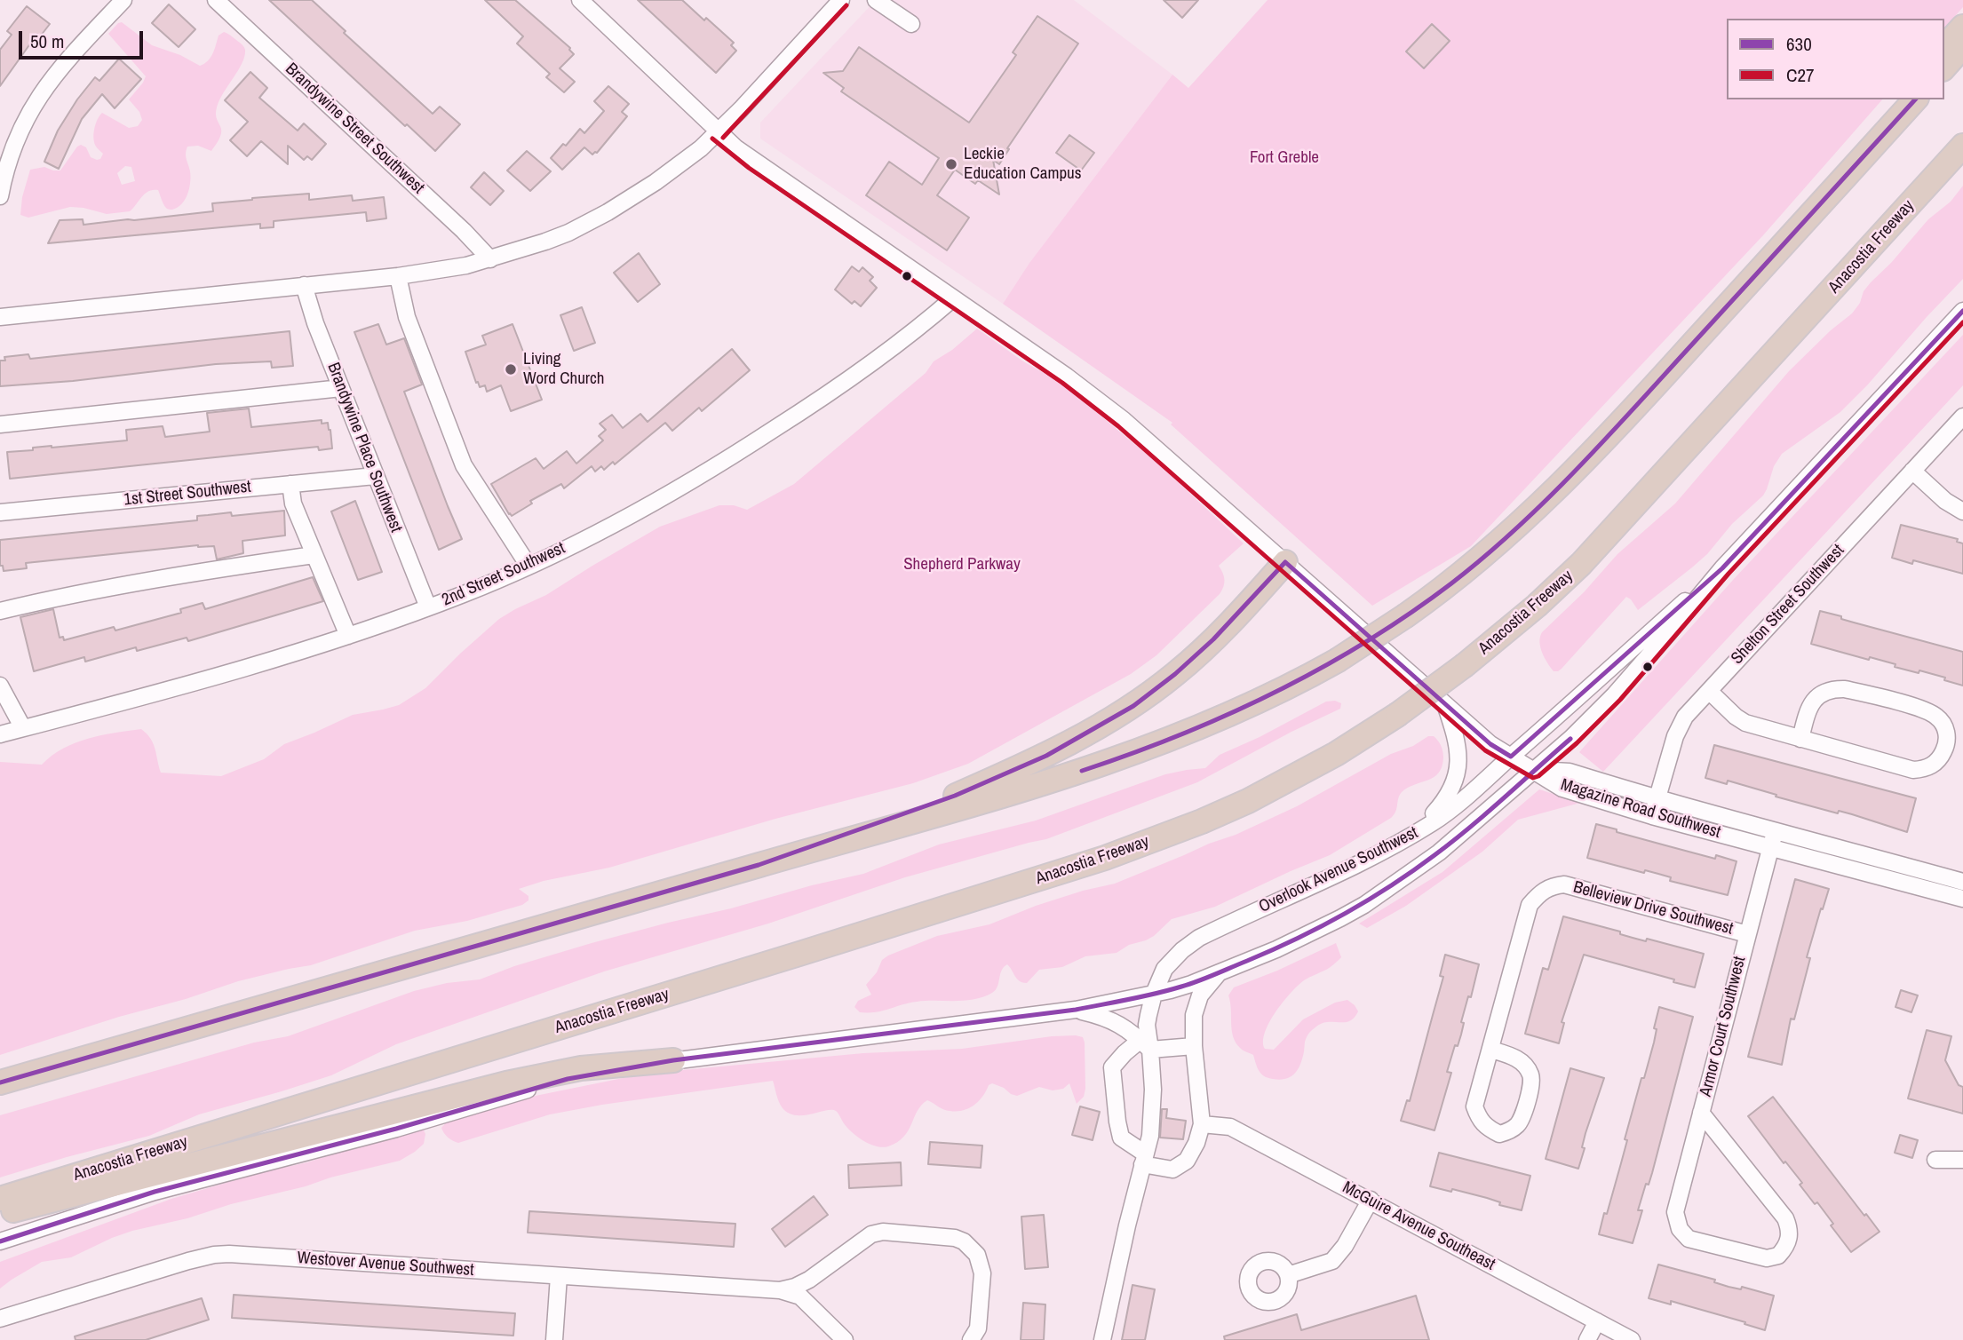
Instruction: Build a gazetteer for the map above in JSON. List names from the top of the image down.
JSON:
{
  "streets": {
    "highway": ["Anacostia Freeway"],
    "street": [
      "Brandywine Street Southwest",
      "Brandywine Place Southwest",
      "1st Street Southwest",
      "2nd Street Southwest",
      "Shelton Street Southwest",
      "Magazine Road Southwest",
      "Overlook Avenue Southwest",
      "Belleview Drive Southwest",
      "Armor Court Southwest",
      "McGuire Avenue Southeast",
      "Westover Avenue Southwest"
    ]
  },
  "crossings": [
    ["Brandywine Place Southwest", "1st Street Southwest"],
    ["Brandywine Place Southwest", "2nd Street Southwest"],
    ["Shelton Street Southwest", "Magazine Road Southwest"],
    ["Magazine Road Southwest", "Overlook Avenue Southwest"],
    ["Magazine Road Southwest", "Armor Court Southwest"],
    ["Belleview Drive Southwest", "Armor Court Southwest"]
  ],
  "parks": ["Fort Greble", "Shepherd Parkway"],
  "places": ["Leckie Education Campus", "Living Word Church"],
  "lines": ["transit line C27", "transit line 630"],
  "legend": ["630", "C27"],
  "scale_bar": "50 m"
}
